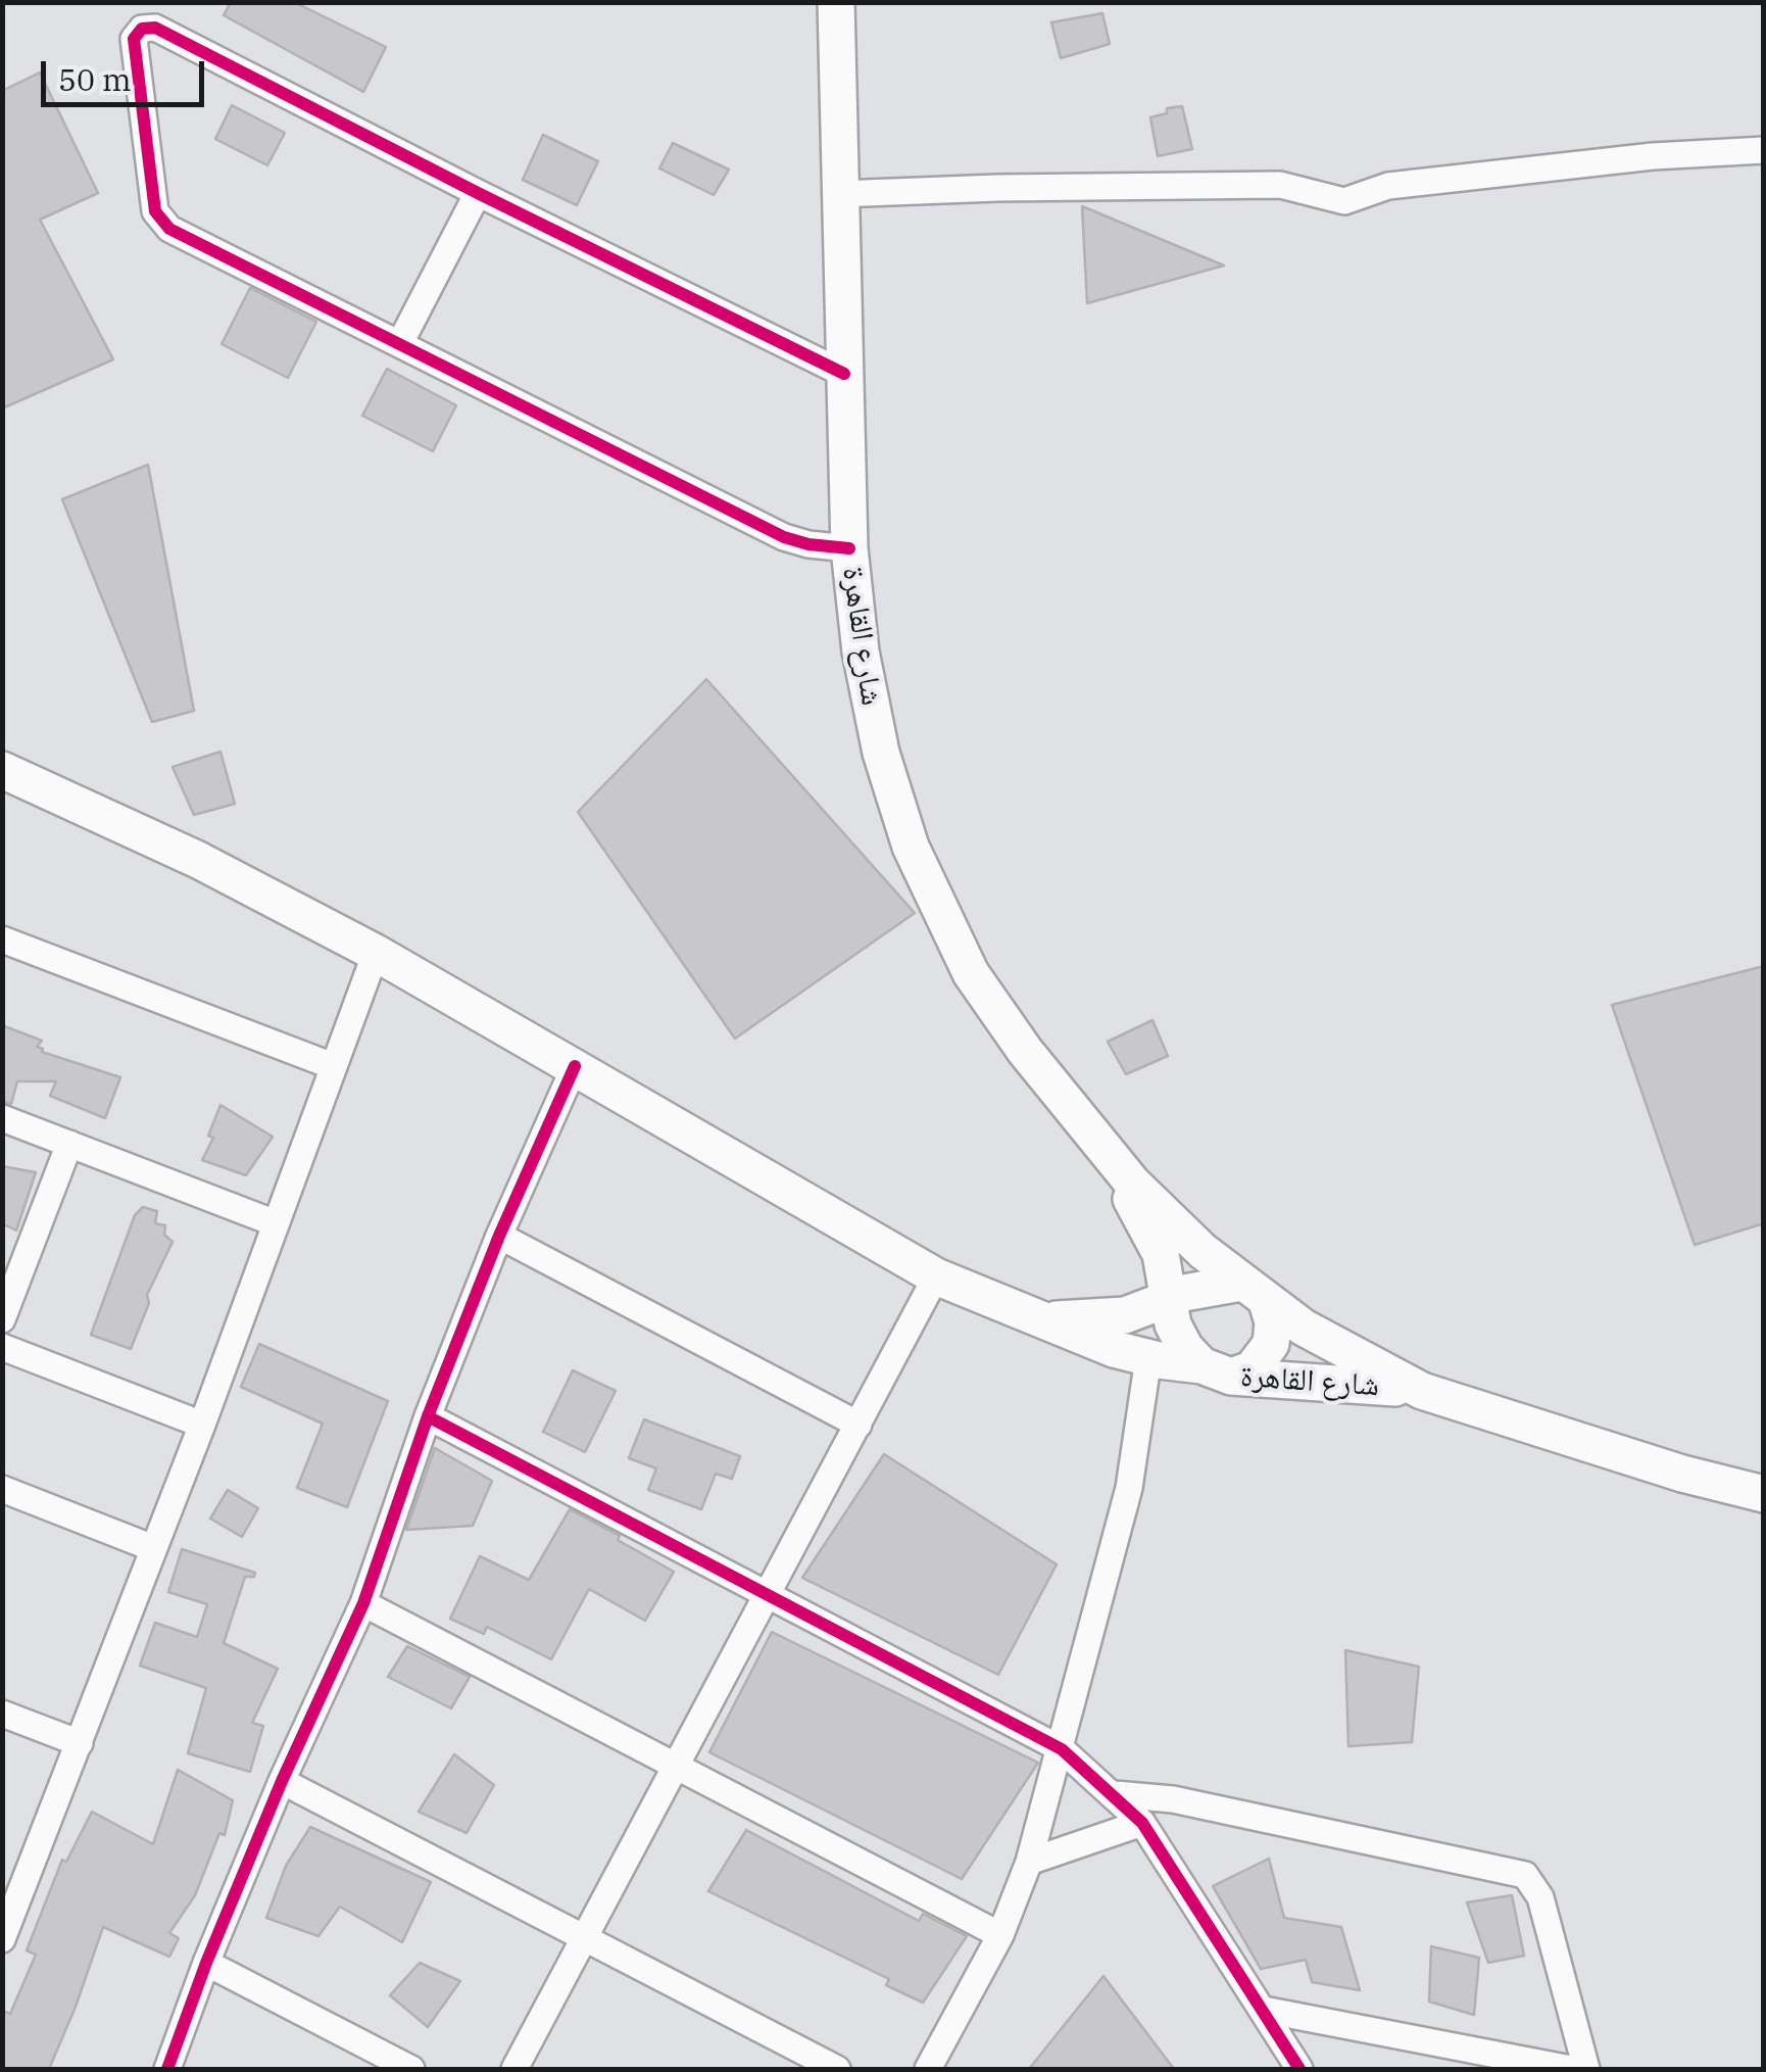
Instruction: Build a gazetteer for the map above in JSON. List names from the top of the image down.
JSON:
{
  "streets": {
    "main road": ["شارع القاهرة"]
  },
  "scale_bar": "50 m"
}
